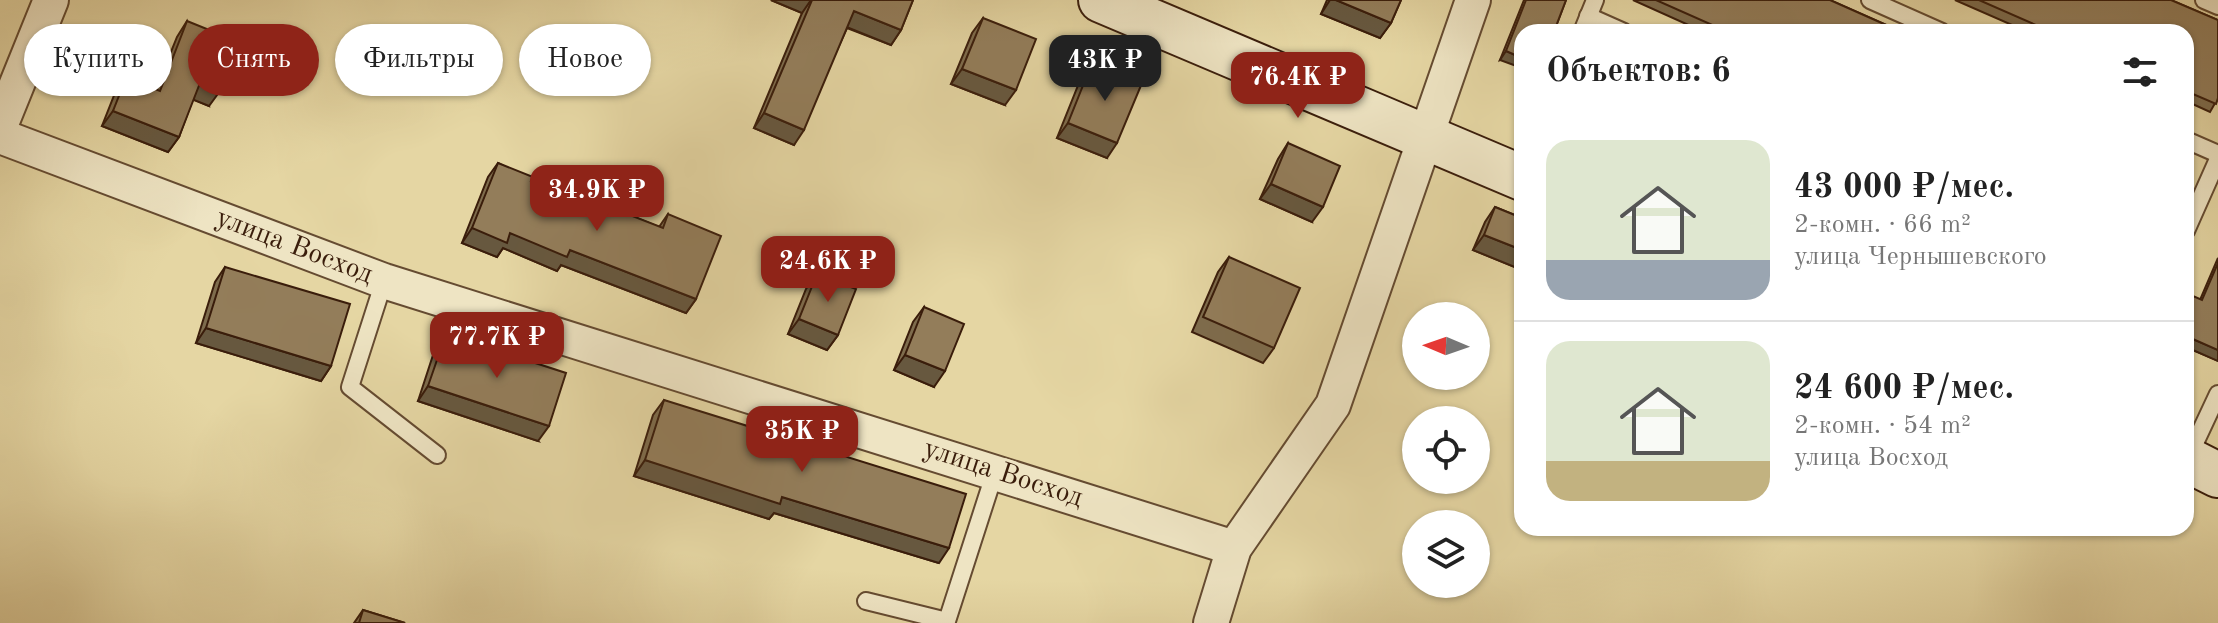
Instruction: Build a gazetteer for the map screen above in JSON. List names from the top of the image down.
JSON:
{
  "streets": {
    "street": ["улица Восход"]
  },
  "north": "left",
  "page": {
    "chip": [
      "Купить",
      "Снять",
      "Фильтры",
      "Новое"
    ],
    "heading": "Объектов: 6",
    "price": [
      "43K ₽",
      "76.4K ₽",
      "34.9K ₽",
      "24.6K ₽",
      "77.7K ₽",
      "35K ₽"
    ],
    "list": [
      {
        "name": "43 000 ₽/мес.",
        "note": "2-комн. · 66 m² · улица Чернышевского"
      },
      {
        "name": "24 600 ₽/мес.",
        "note": "2-комн. · 54 m² · улица Восход"
      }
    ]
  }
}
